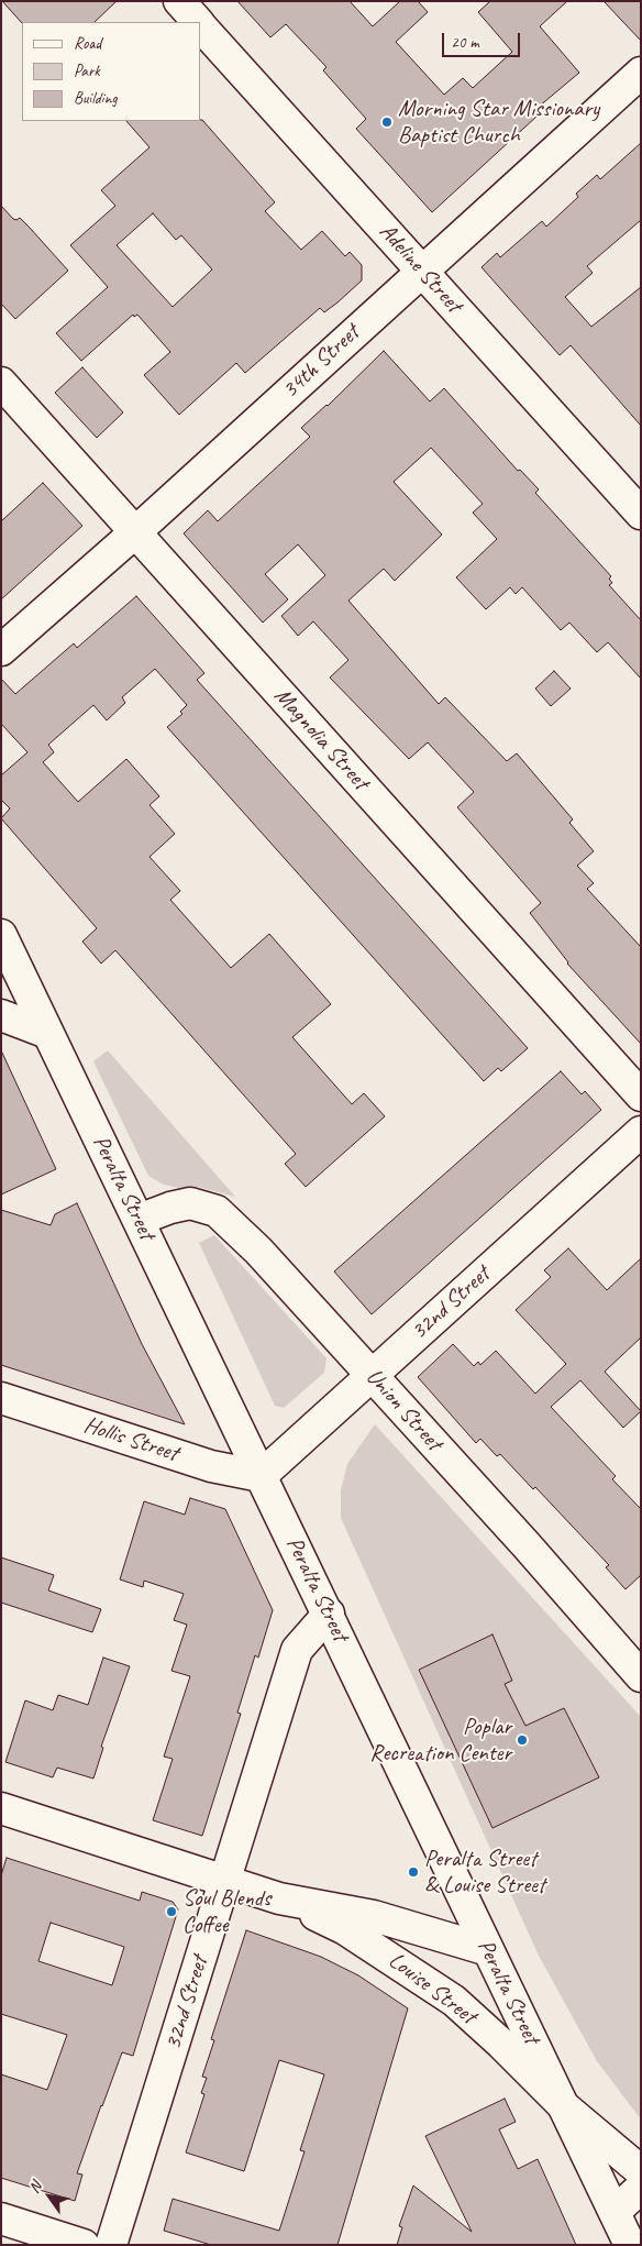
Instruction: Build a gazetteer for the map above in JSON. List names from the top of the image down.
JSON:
{
  "streets": {
    "street": [
      "Adeline Street",
      "34th Street",
      "Magnolia Street",
      "Peralta Street",
      "32nd Street",
      "Union Street",
      "Hollis Street",
      "Louise Street"
    ]
  },
  "crossings": [
    ["Adeline Street", "34th Street"],
    ["34th Street", "Magnolia Street"],
    ["Peralta Street", "32nd Street"],
    ["Peralta Street", "Union Street"],
    ["Peralta Street", "Hollis Street"],
    ["Peralta Street", "Louise Street"],
    ["32nd Street", "Union Street"],
    ["32nd Street", "Hollis Street"],
    ["32nd Street", "Louise Street"]
  ],
  "places": [
    "Morning Star Missionary Baptist Church",
    "Poplar Recreation Center",
    "Peralta Street & Louise Street",
    "Soul Blends Coffee"
  ],
  "legend": ["Road", "Park", "Building"],
  "scale_bar": "20 m",
  "north": "top left"
}
